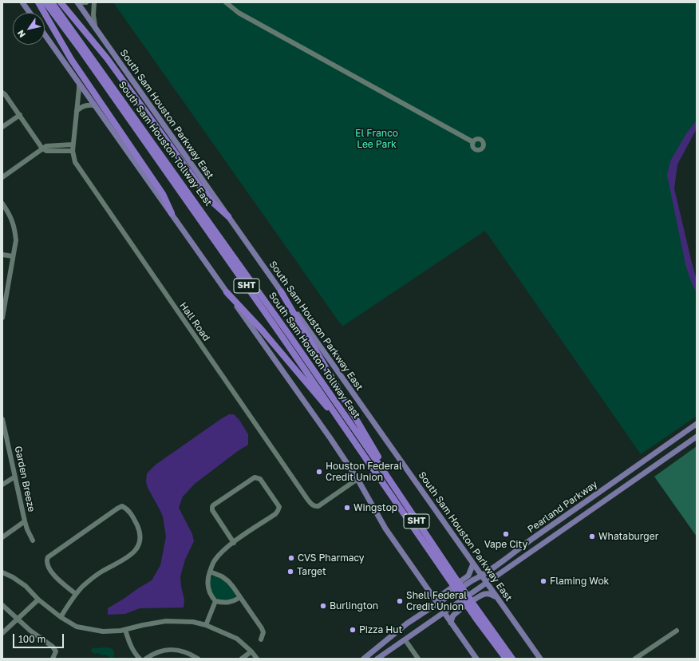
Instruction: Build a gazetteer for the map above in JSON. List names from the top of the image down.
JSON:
{
  "streets": {
    "highway": ["South Sam Houston Tollway East", "SHT"],
    "main road": ["South Sam Houston Parkway East", "Pearland Parkway"],
    "street": ["Hall Road", "Garden Breeze"]
  },
  "crossings": [
    ["South Sam Houston Parkway East", "Pearland Parkway"]
  ],
  "parks": ["El Franco Lee Park"],
  "places": [
    "Houston Federal Credit Union",
    "Wingstop",
    "Vape City",
    "Whataburger",
    "CVS Pharmacy",
    "Target",
    "Flaming Wok",
    "Shell Federal Credit Union",
    "Burlington",
    "Pizza Hut"
  ],
  "scale_bar": "100 m",
  "north": "bottom left"
}
